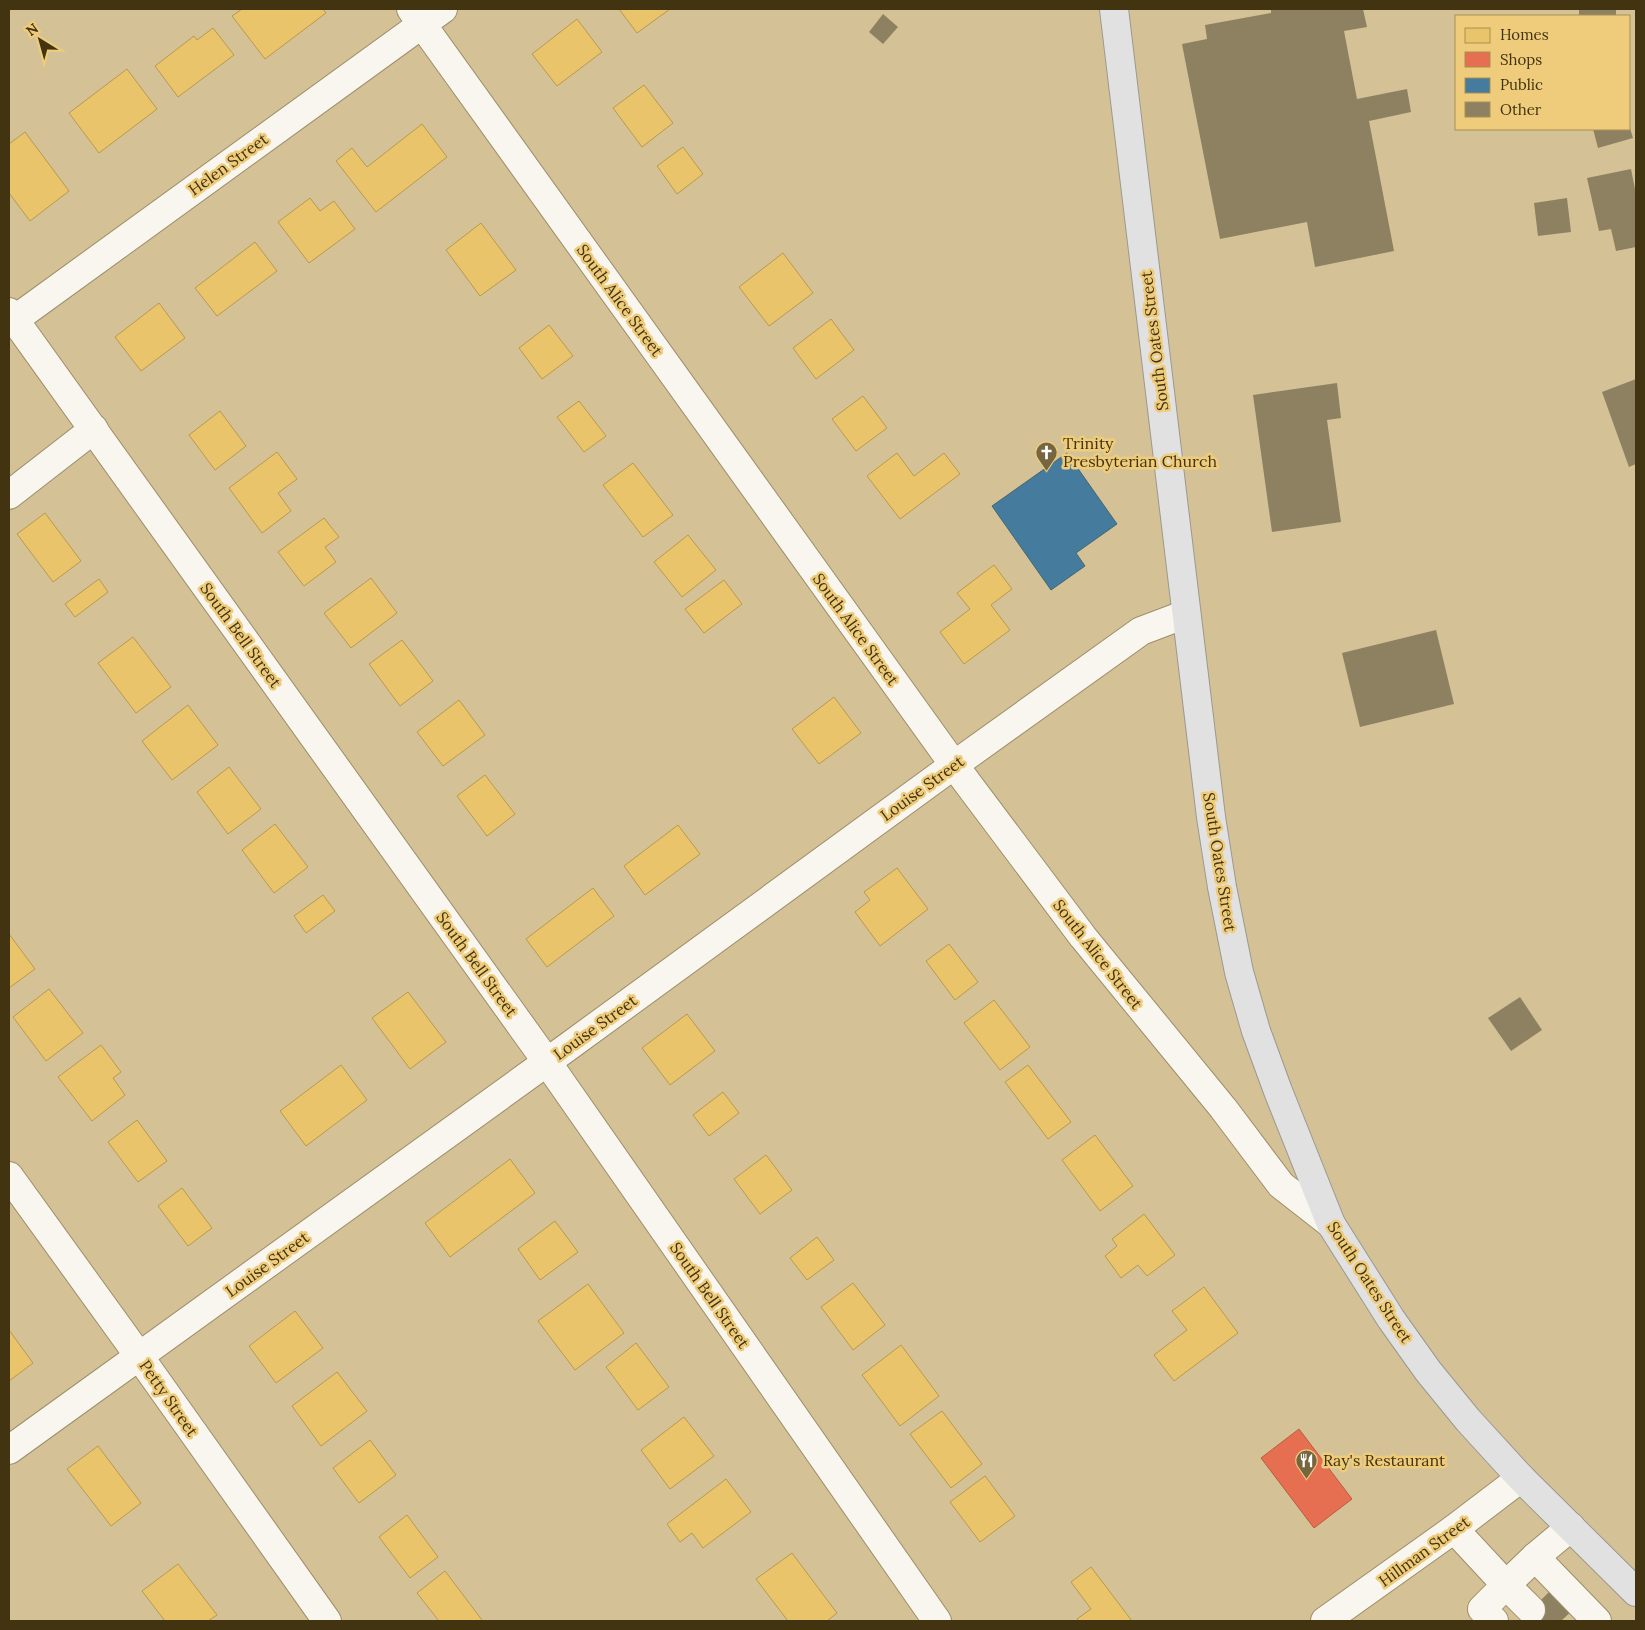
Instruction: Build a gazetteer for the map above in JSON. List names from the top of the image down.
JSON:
{
  "streets": {
    "main road": ["South Oates Street"],
    "street": [
      "Helen Street",
      "South Alice Street",
      "South Bell Street",
      "Louise Street",
      "Petty Street",
      "Hillman Street"
    ]
  },
  "crossings": [
    ["Helen Street", "South Alice Street"],
    ["Helen Street", "South Bell Street"],
    ["South Alice Street", "South Oates Street"],
    ["South Alice Street", "Louise Street"],
    ["South Oates Street", "Louise Street"],
    ["South Oates Street", "Hillman Street"],
    ["South Bell Street", "Louise Street"],
    ["Louise Street", "Petty Street"]
  ],
  "places": {
    "church": ["Trinity Presbyterian Church"],
    "restaurant": ["Ray's Restaurant"]
  },
  "legend": [
    "Homes",
    "Shops",
    "Public",
    "Other"
  ],
  "north": "top left"
}
